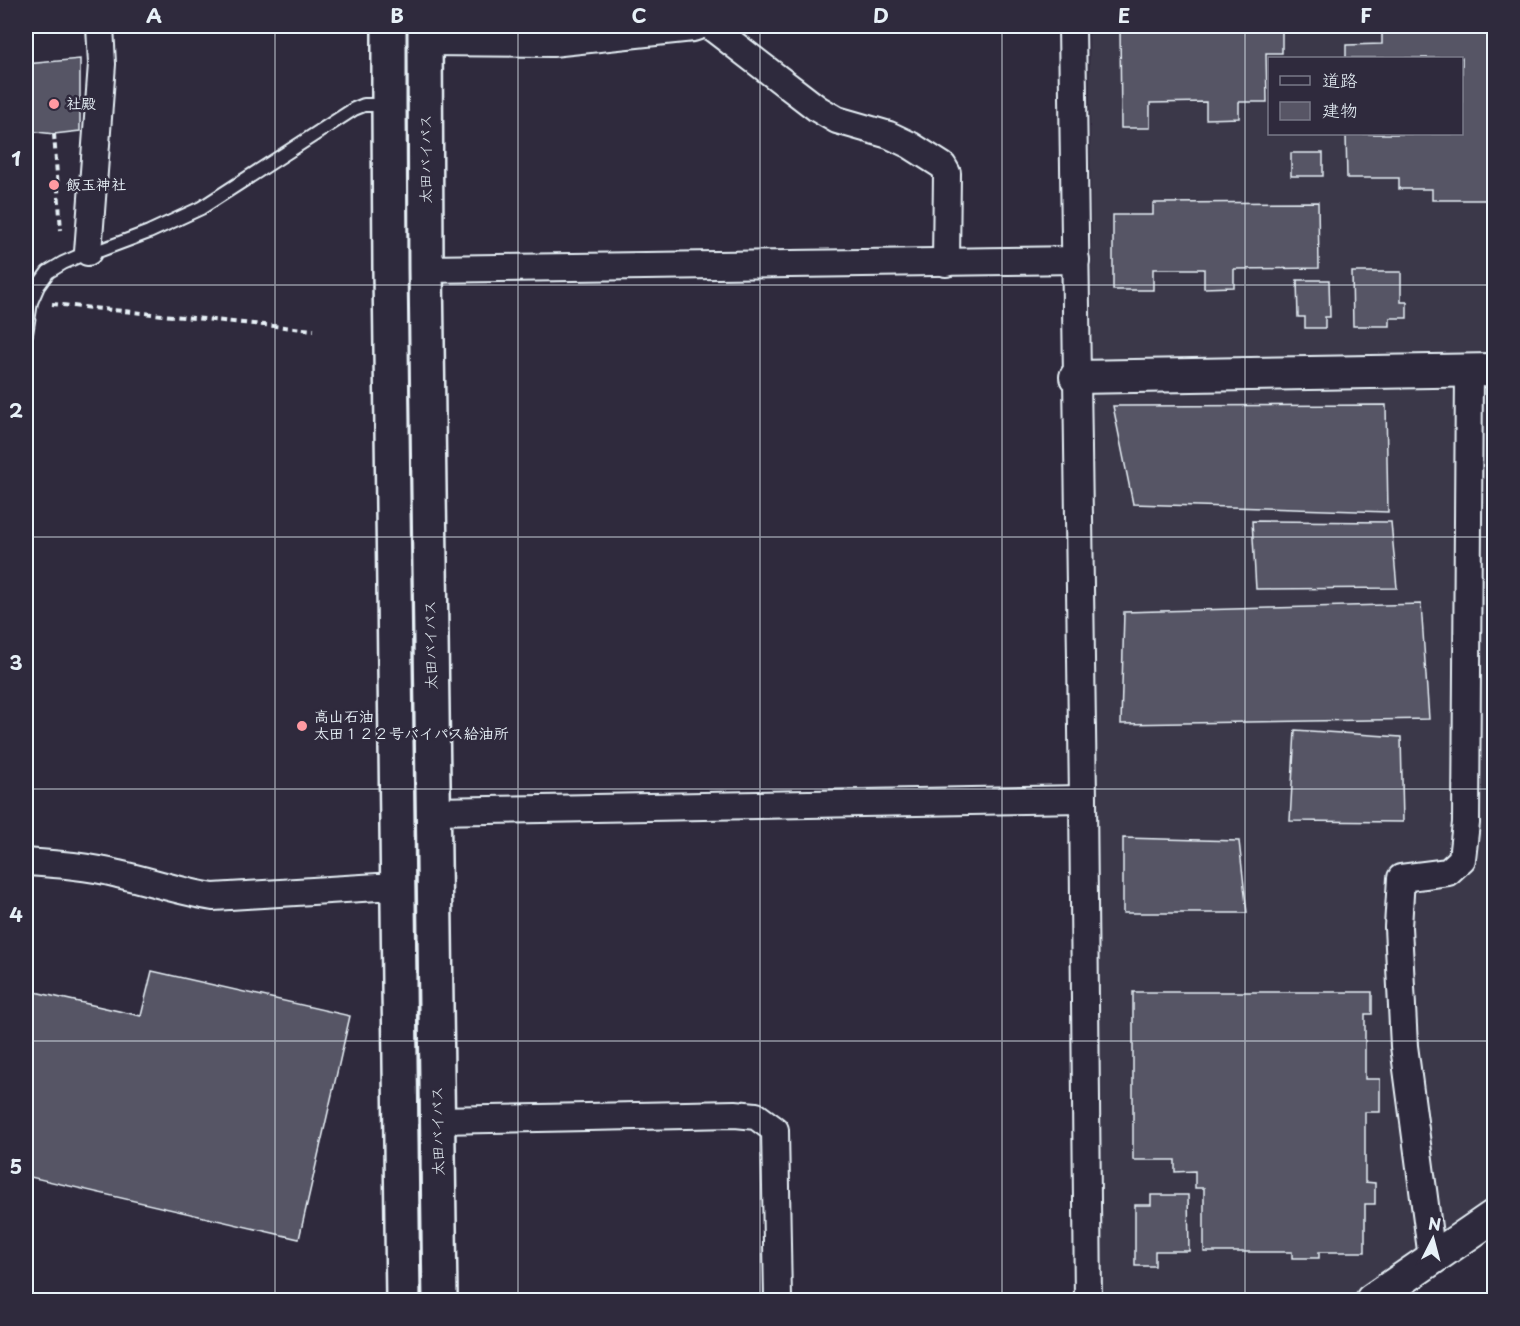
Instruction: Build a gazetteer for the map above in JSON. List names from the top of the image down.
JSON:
{
  "streets": {
    "highway": ["太田バイパス"]
  },
  "places": ["社殿", "飯玉神社", "高山石油 太田１２２号バイパス給油所"],
  "legend": ["道路", "建物"],
  "north": "top",
  "grid": {
    "columns": [
      "A",
      "B",
      "C",
      "D",
      "E",
      "F"
    ],
    "rows": [
      "1",
      "2",
      "3",
      "4",
      "5"
    ]
  }
}
